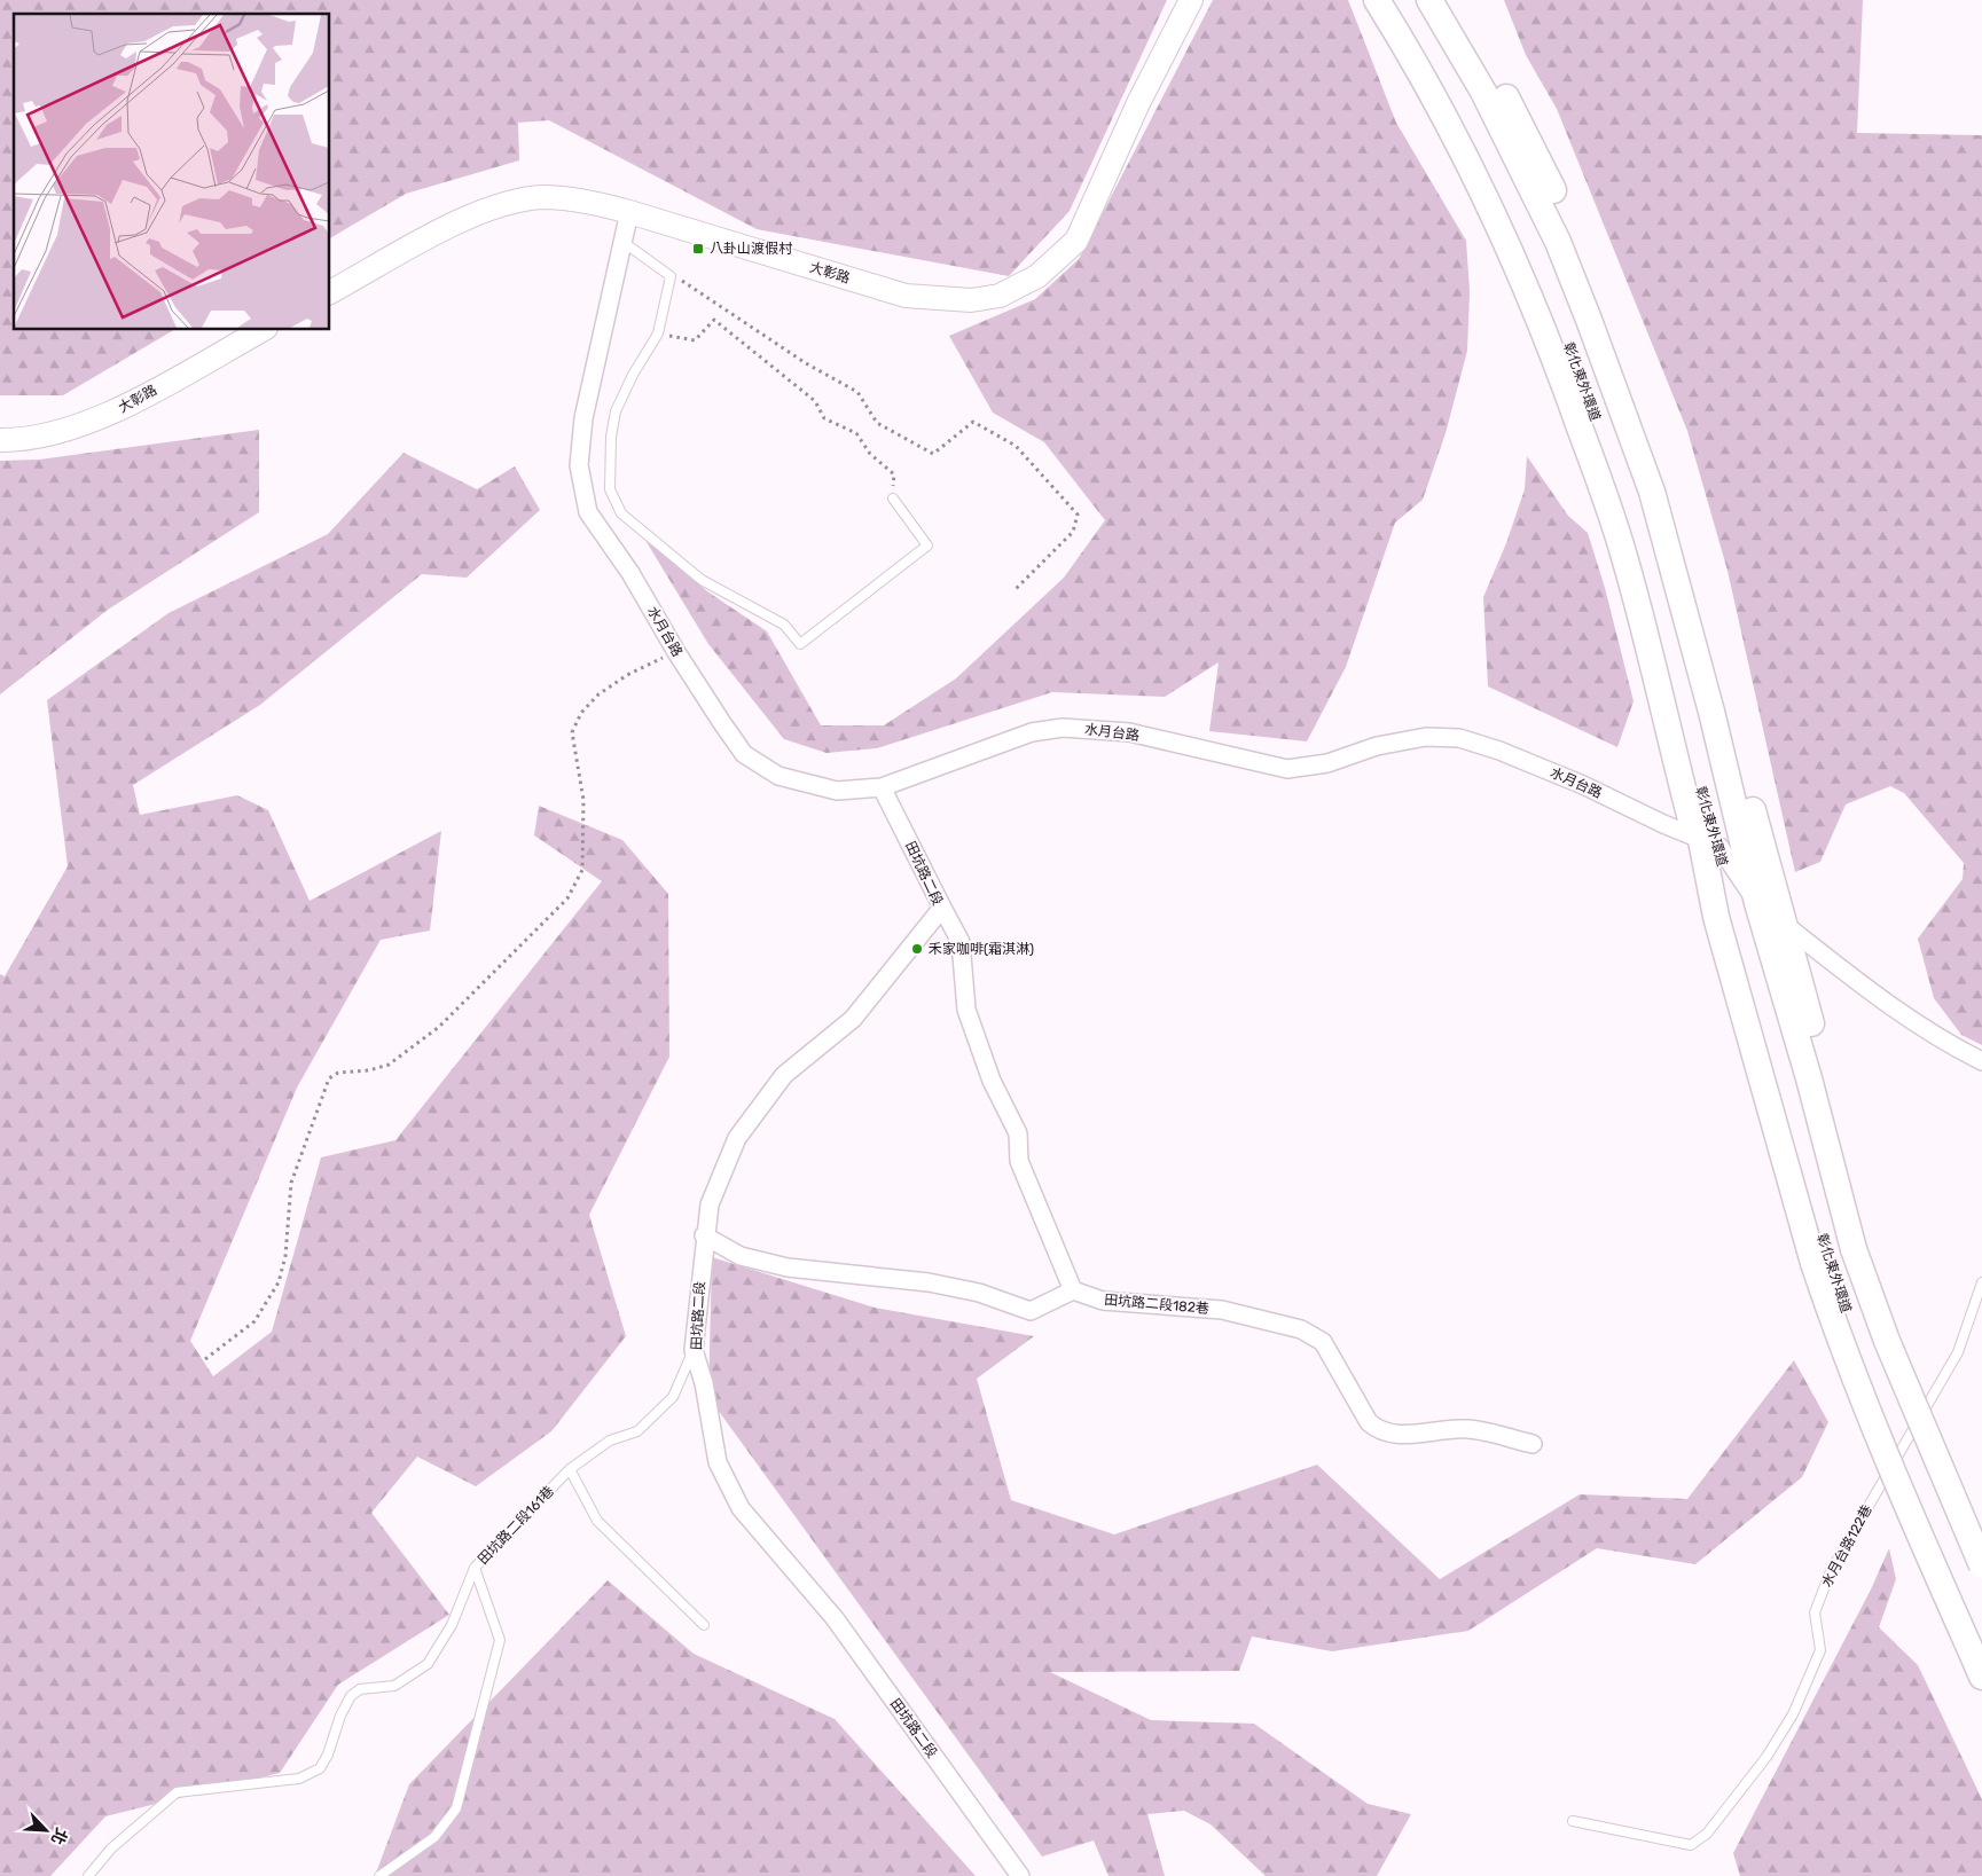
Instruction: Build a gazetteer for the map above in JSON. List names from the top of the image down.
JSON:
{
  "streets": {
    "main road": ["大彰路", "彰化東外環道"],
    "street": ["水月台路", "田坑路二段", "田坑路二段182巷"],
    "lane": ["田坑路二段161巷", "水月台路122巷"]
  },
  "crossings": [
    ["大彰路", "水月台路"],
    ["彰化東外環道", "水月台路"],
    ["水月台路", "田坑路二段"],
    ["田坑路二段", "田坑路二段161巷"]
  ],
  "places": {
    "transit": ["八卦山渡假村"],
    "other": ["禾家咖啡(霜淇淋)"]
  },
  "north": "bottom right"
}
